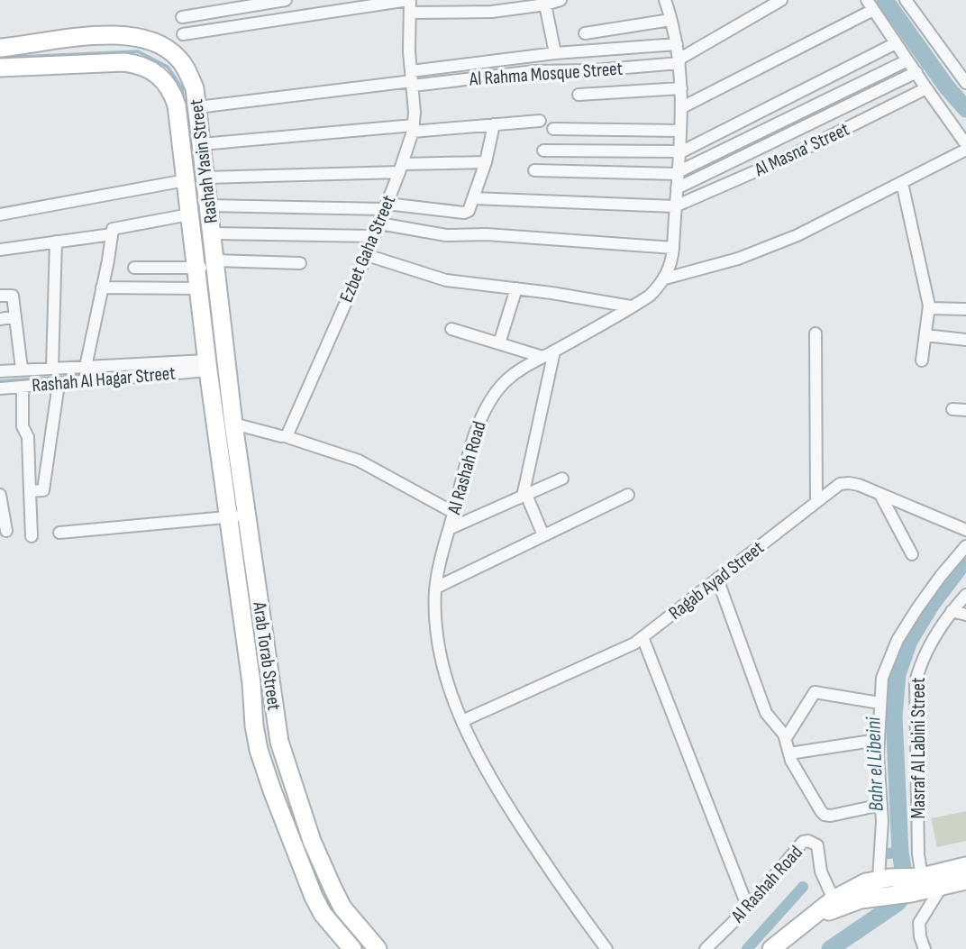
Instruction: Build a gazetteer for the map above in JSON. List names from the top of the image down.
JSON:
{
  "streets": {
    "street": [
      "Al Rahma Mosque Street",
      "Al Masna' Street",
      "Rashah Yasin Street",
      "Ezbet Gaha Street",
      "Rashah Al Hagar Street",
      "Al Rashah Road",
      "Ragab Ayad Street",
      "Arab Torab Street",
      "Masraf Al Labini Street"
    ]
  },
  "crossings": [
    ["Al Rahma Mosque Street", "Ezbet Gaha Street"],
    ["Rashah Yasin Street", "Rashah Al Hagar Street"],
    ["Rashah Yasin Street", "Arab Torab Street"],
    ["Rashah Al Hagar Street", "Arab Torab Street"],
    ["Al Rashah Road", "Ragab Ayad Street"]
  ],
  "water": ["Bahr el Libeini"]
}
